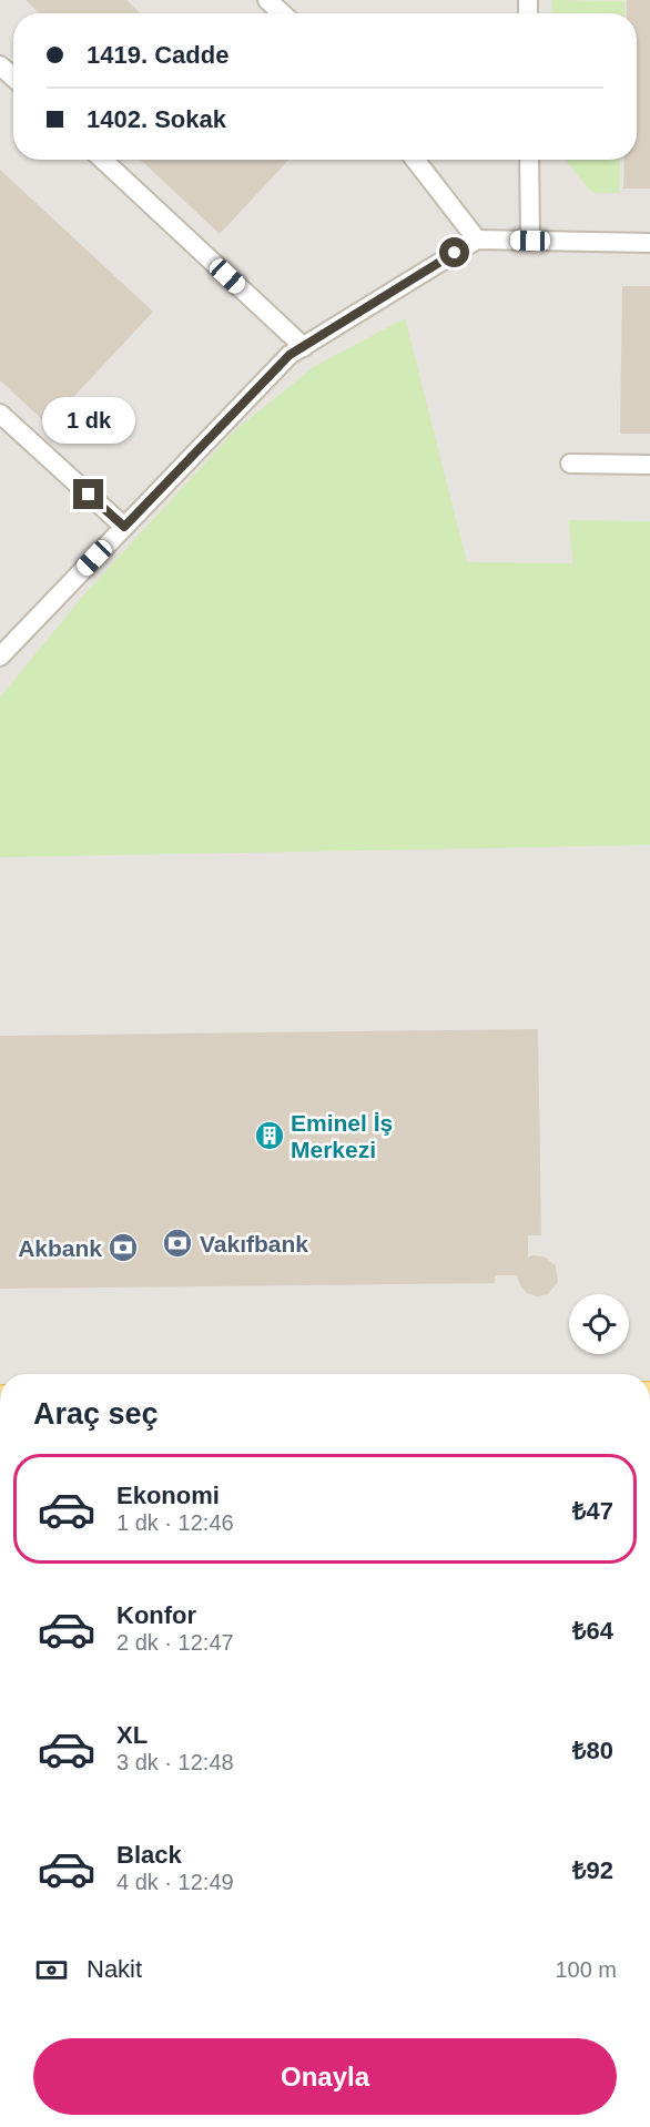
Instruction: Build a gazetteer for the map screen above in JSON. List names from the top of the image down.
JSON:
{
  "places": {
    "building": ["Eminel İş Merkezi"],
    "bank": ["Vakıfbank", "Akbank"]
  },
  "page": {
    "banner": ["1419. Cadde", "1402. Sokak"],
    "bubble": "1 dk",
    "heading": "Araç seç",
    "list": [
      {
        "name": "Ekonomi",
        "note": "1 dk · 12:46",
        "value": "₺47"
      },
      {
        "name": "Konfor",
        "note": "2 dk · 12:47",
        "value": "₺64"
      },
      {
        "name": "XL",
        "note": "3 dk · 12:48",
        "value": "₺80"
      },
      {
        "name": "Black",
        "note": "4 dk · 12:49",
        "value": "₺92"
      }
    ],
    "pay": ["Nakit", "100 m"],
    "buttons": "Onayla"
  }
}
